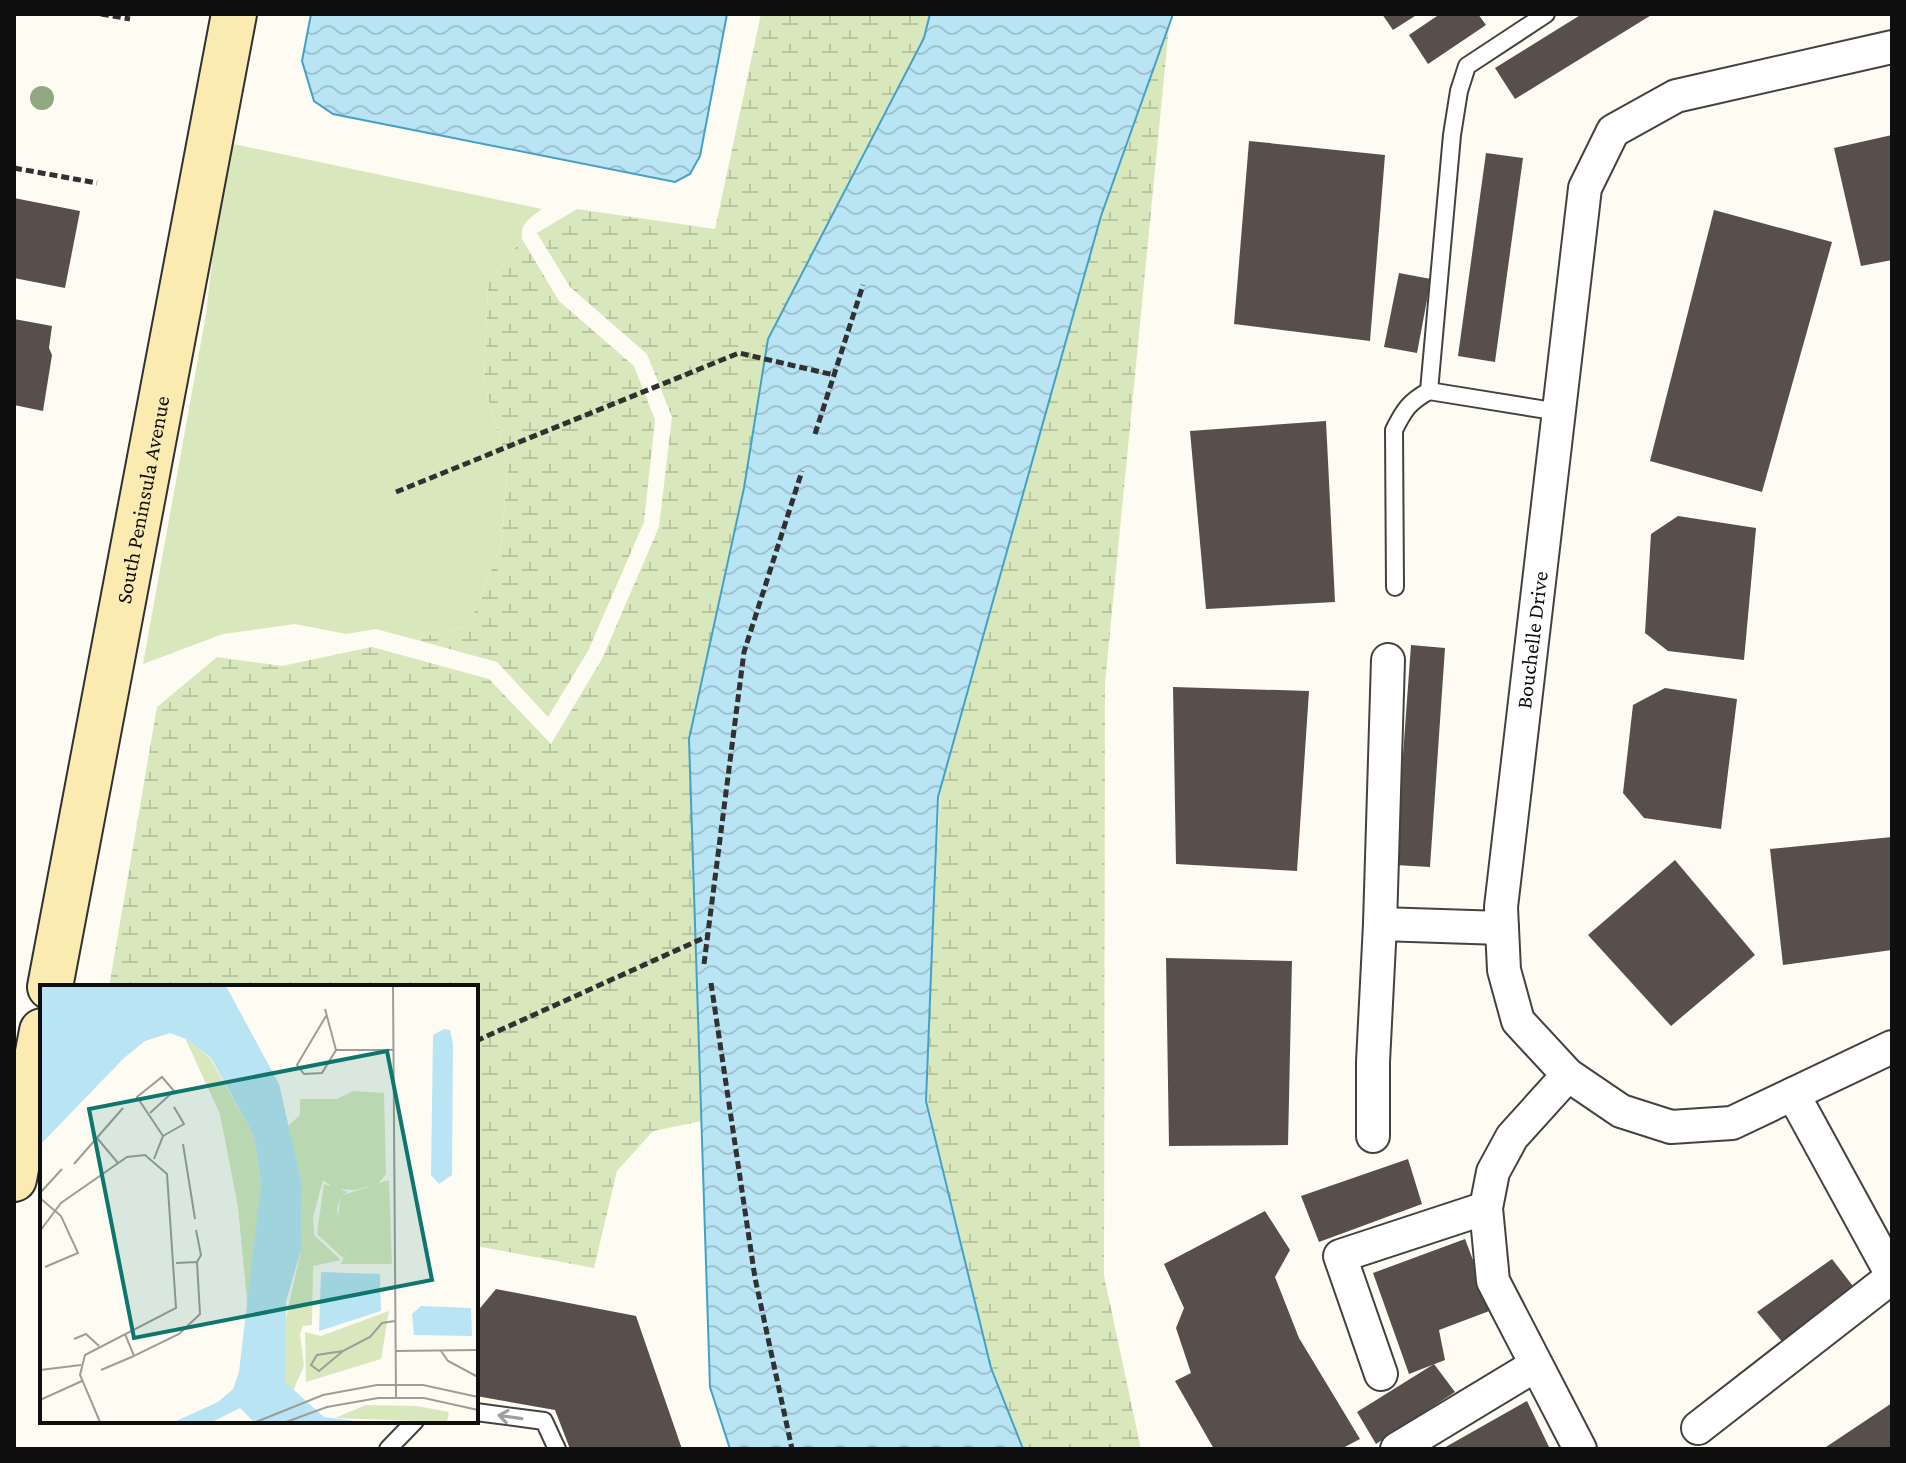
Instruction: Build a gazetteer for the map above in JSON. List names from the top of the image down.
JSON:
{
  "streets": {
    "main road": ["South Peninsula Avenue"],
    "street": ["Bouchelle Drive"]
  }
}
